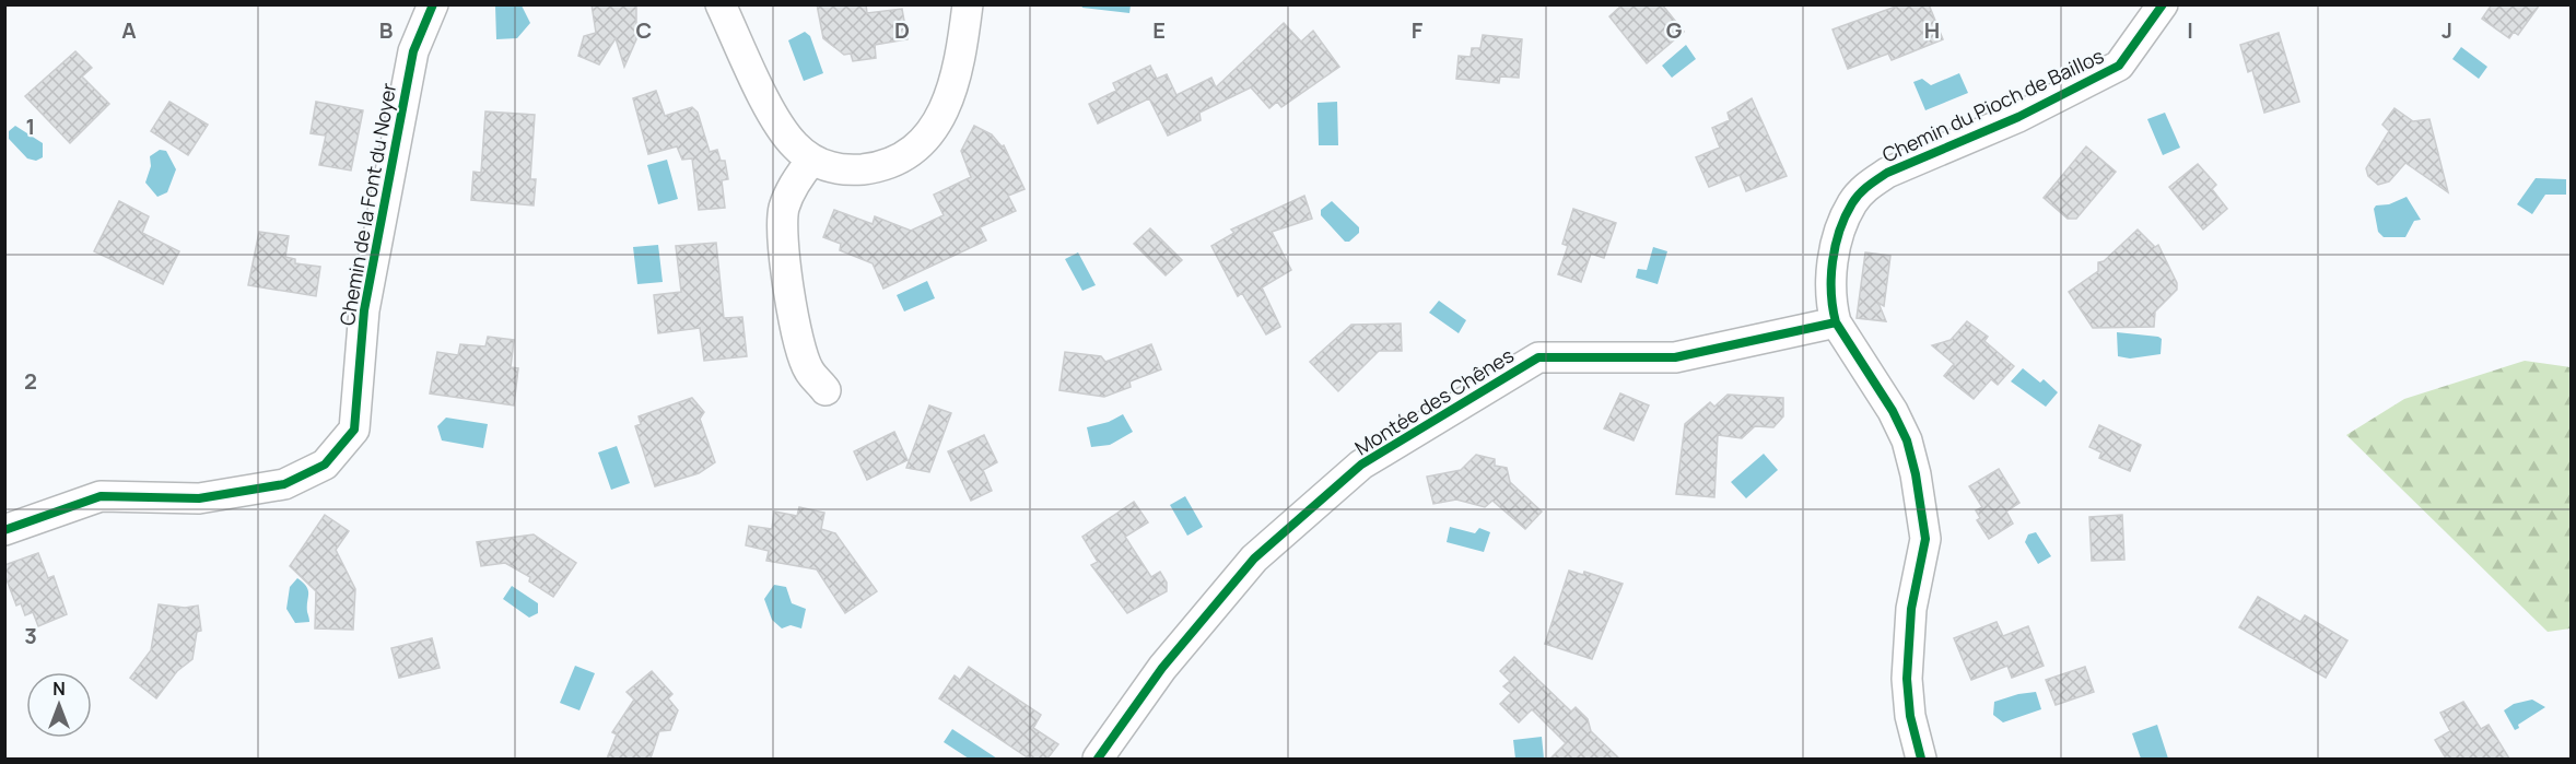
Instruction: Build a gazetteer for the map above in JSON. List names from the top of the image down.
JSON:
{
  "streets": {
    "street": ["Chemin du Pioch de Baillos", "Chemin de la Font du Noyer", "Montée des Chênes"]
  },
  "crossings": [
    ["Chemin du Pioch de Baillos", "Montée des Chênes"]
  ],
  "north": "top",
  "grid": {
    "columns": [
      "A",
      "B",
      "C",
      "D",
      "E",
      "F",
      "G",
      "H",
      "I",
      "J"
    ],
    "rows": ["1", "2", "3"]
  }
}
